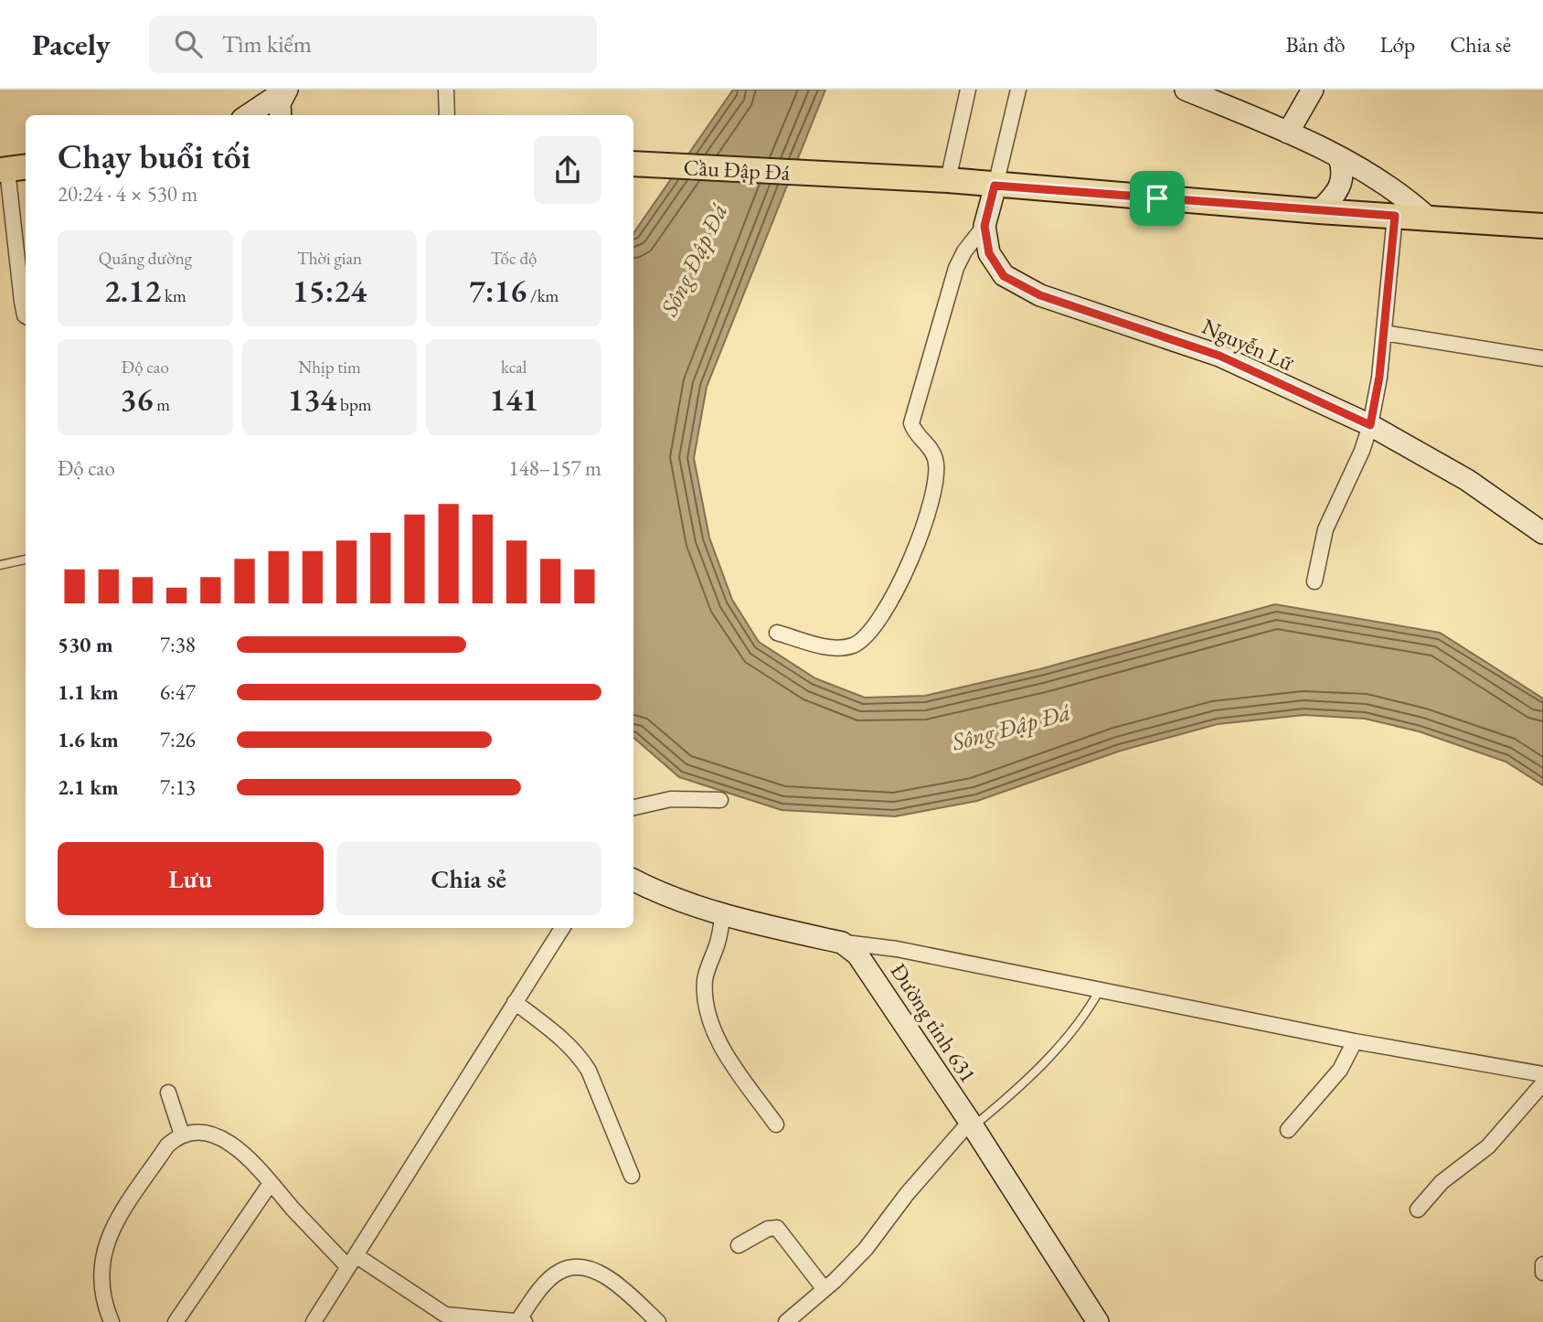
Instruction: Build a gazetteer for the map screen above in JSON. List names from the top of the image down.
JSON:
{
  "streets": {
    "main road": ["Cầu Đập Đá"],
    "street": ["Nguyễn Lữ", "Đường tỉnh 631"]
  },
  "crossings": [
    ["Cầu Đập Đá", "Nguyễn Lữ"]
  ],
  "water": ["Sông Đập Đá"],
  "page": {
    "header": "Pacely",
    "search": "Tìm kiếm",
    "nav": ["Bản đồ", "Lớp", "Chia sẻ"],
    "heading": ["Chạy buổi tối", "20:24 · 4 × 530 m"],
    "stats": [
      ["Quãng đường", "2.12 km"],
      ["Thời gian", "15:24"],
      ["Tốc độ", "7:16 /km"],
      ["Độ cao", "36 m"],
      ["Nhịp tim", "134 bpm"],
      ["kcal", "141"]
    ],
    "chart": ["Độ cao", "148–157 m"],
    "list": [
      {
        "name": "530 m",
        "note": "7:38"
      },
      {
        "name": "1.1 km",
        "note": "6:47"
      },
      {
        "name": "1.6 km",
        "note": "7:26"
      },
      {
        "name": "2.1 km",
        "note": "7:13"
      }
    ],
    "buttons": ["Lưu", "Chia sẻ"]
  }
}
